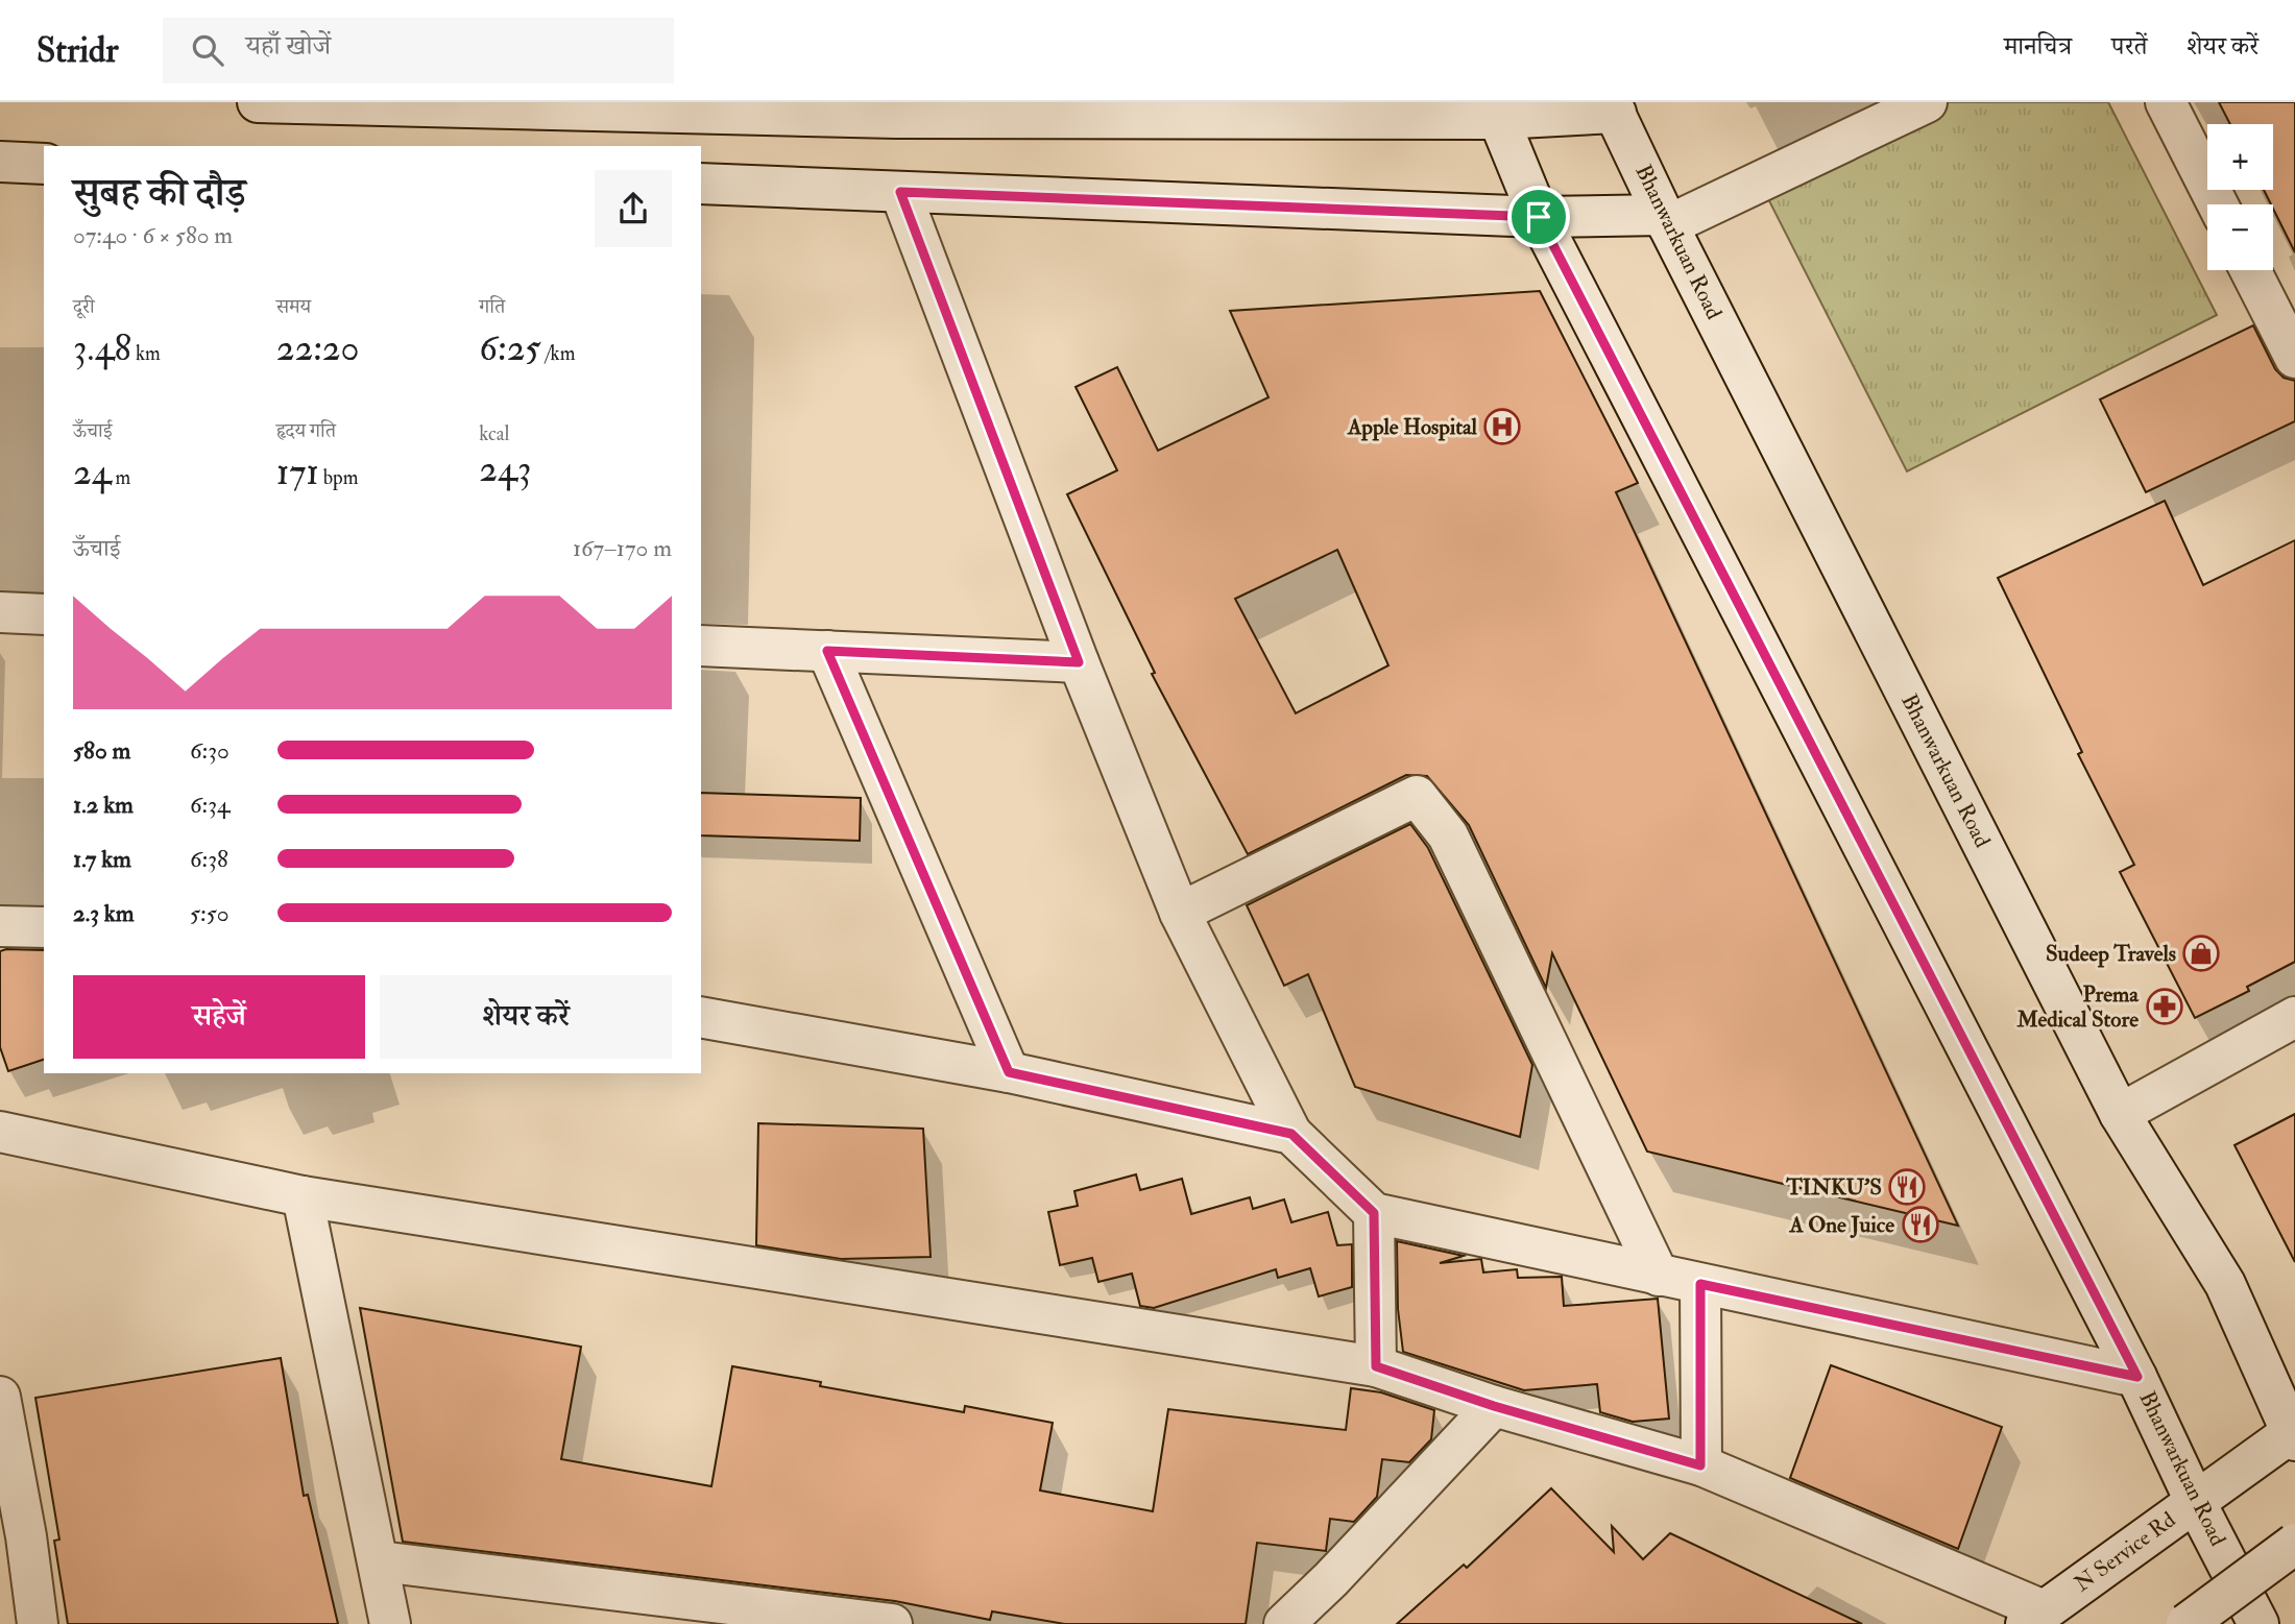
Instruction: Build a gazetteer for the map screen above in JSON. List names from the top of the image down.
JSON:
{
  "streets": {
    "street": ["Bhanwarkuan Road", "N Service Rd"]
  },
  "crossings": [
    ["Bhanwarkuan Road", "N Service Rd"]
  ],
  "places": {
    "hospital": ["Apple Hospital"],
    "shop": ["Sudeep Travels"],
    "pharmacy": ["Prema Medical Store"],
    "restaurant": ["TINKU'S", "A One Juice"]
  },
  "page": {
    "header": "Stridr",
    "search": "यहाँ खोजें",
    "nav": ["मानचित्र", "परतें", "शेयर करें"],
    "map_buttons": ["+", "−"],
    "heading": ["सुबह की दौड़", "07:40 · 6 × 580 m"],
    "stats": [
      ["दूरी", "3.48 km"],
      ["समय", "22:20"],
      ["गति", "6:25 /km"],
      ["ऊँचाई", "24 m"],
      ["हृदय गति", "171 bpm"],
      ["kcal", "243"]
    ],
    "chart": ["ऊँचाई", "167–170 m"],
    "list": [
      {
        "name": "580 m",
        "note": "6:30"
      },
      {
        "name": "1.2 km",
        "note": "6:34"
      },
      {
        "name": "1.7 km",
        "note": "6:38"
      },
      {
        "name": "2.3 km",
        "note": "5:50"
      }
    ],
    "buttons": ["सहेजें", "शेयर करें"]
  }
}
